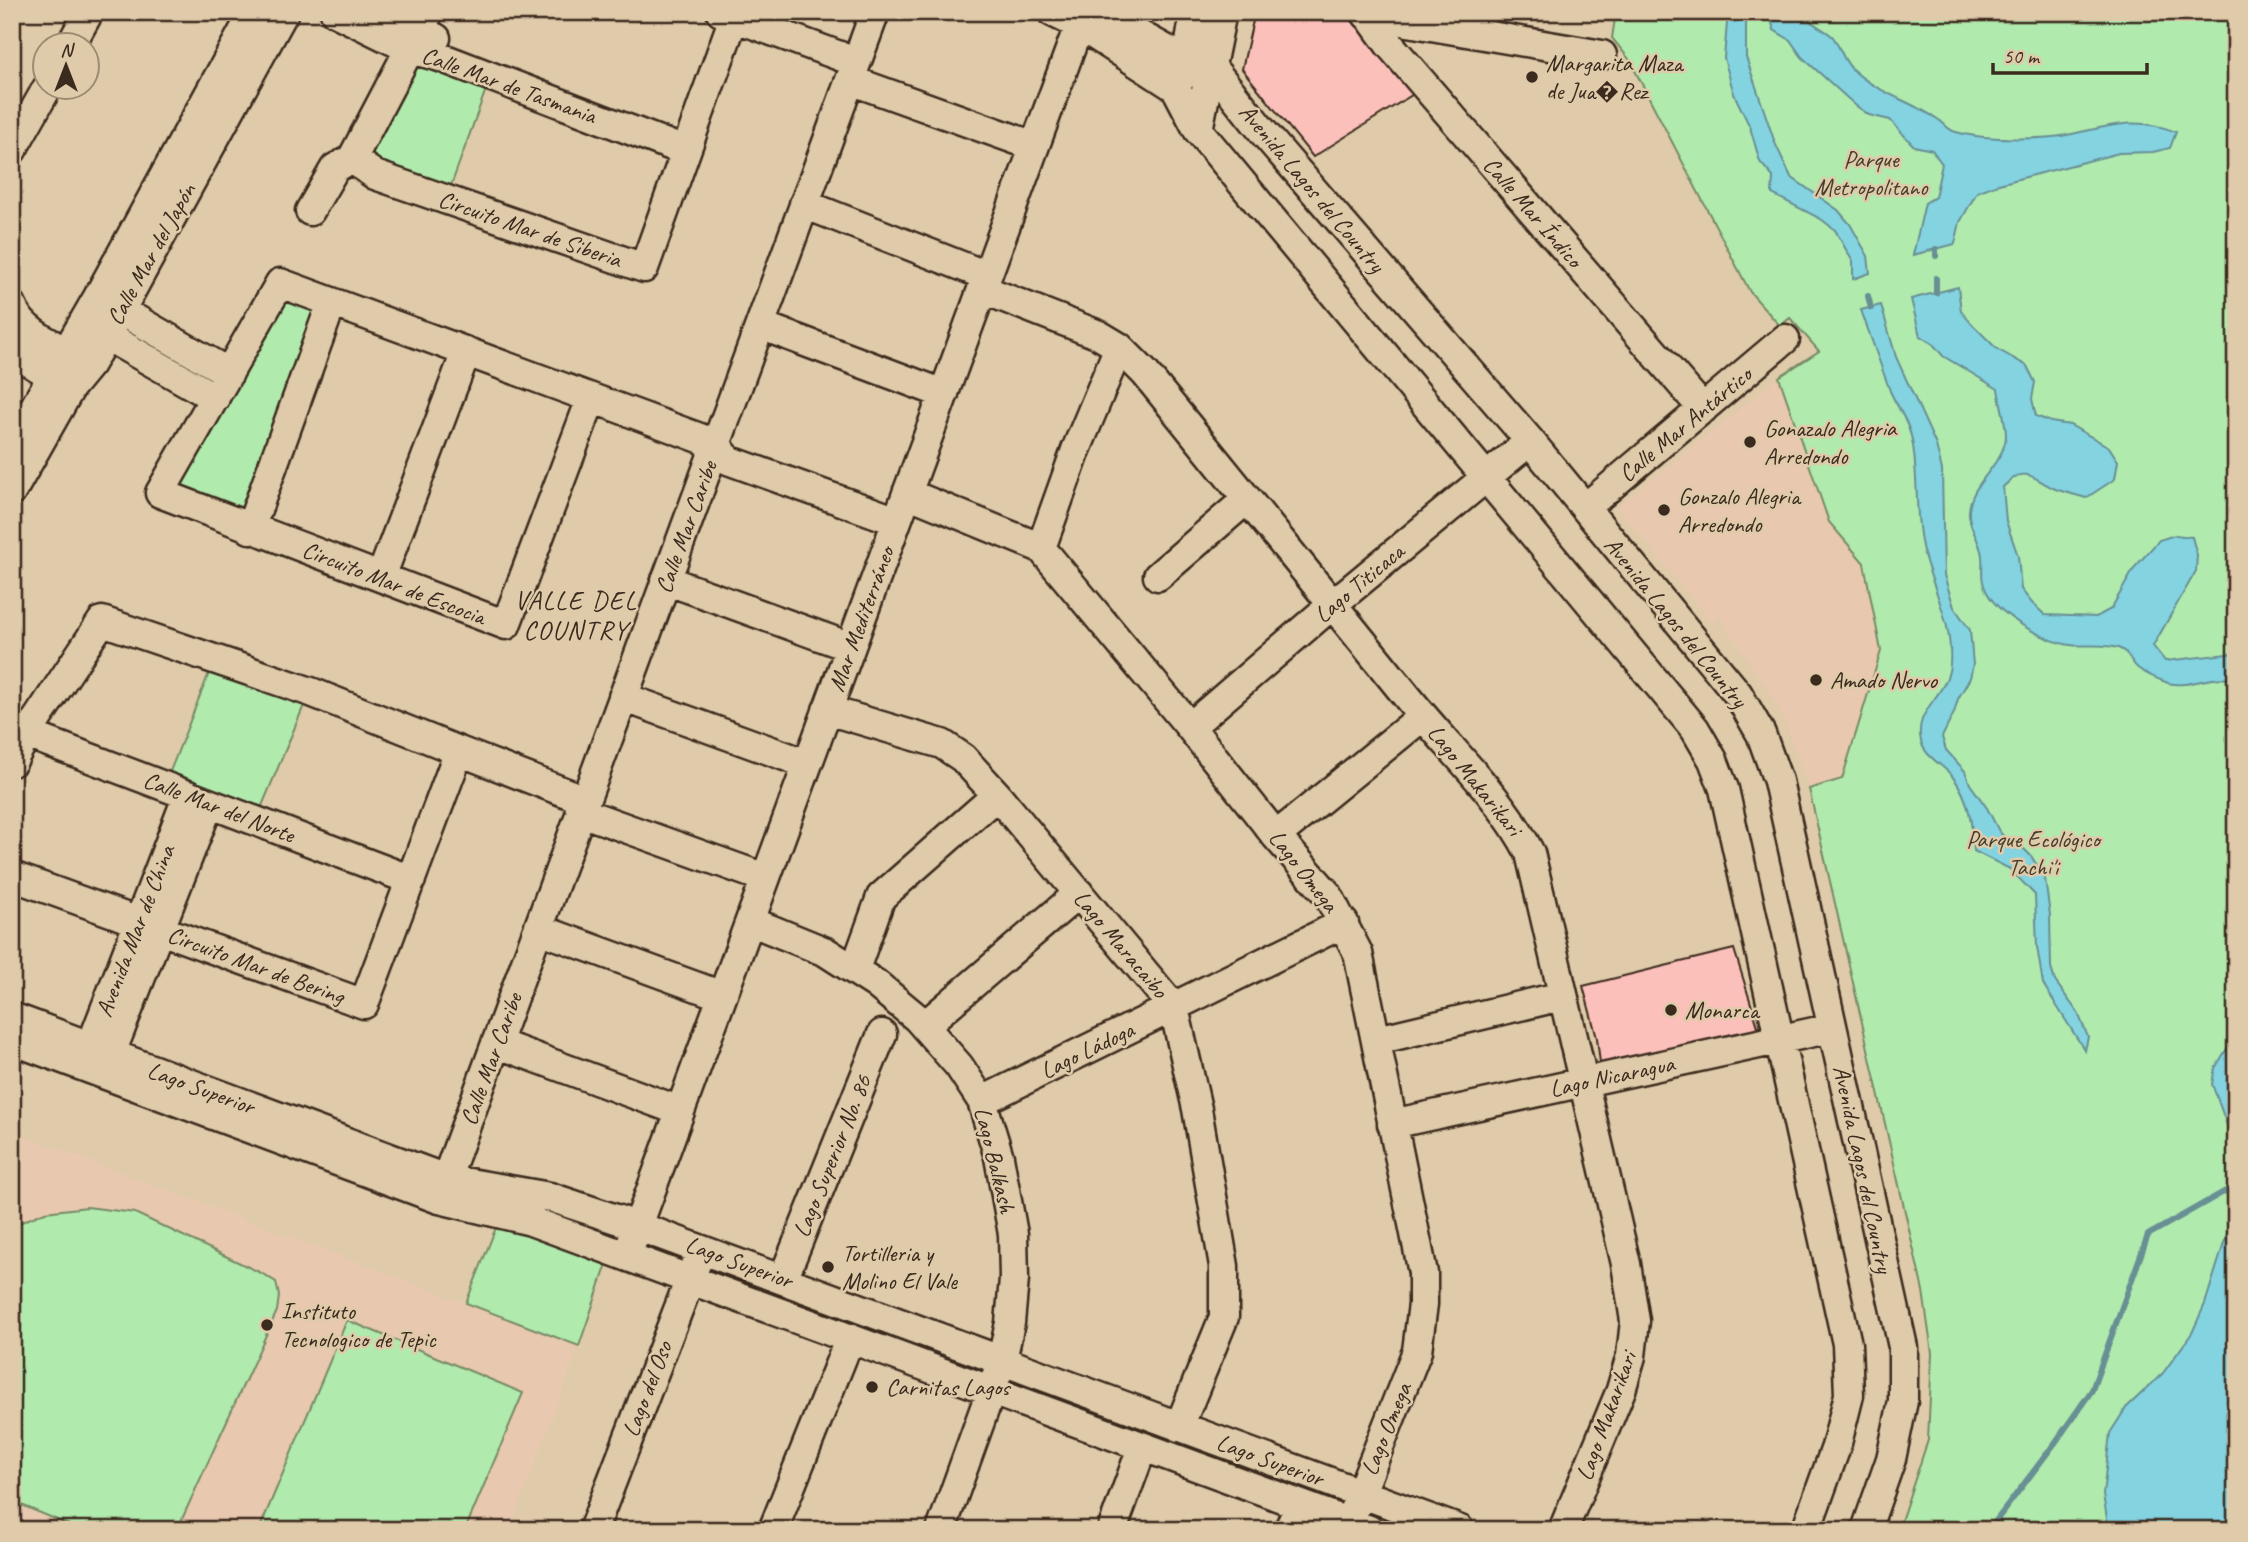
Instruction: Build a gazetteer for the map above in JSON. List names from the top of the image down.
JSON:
{
  "streets": {
    "street": [
      "Calle Mar de Tasmania",
      "Avenida Lagos del Country",
      "Calle Mar Índico",
      "Circuito Mar de Siberia",
      "Calle Mar del Japón",
      "Calle Mar Antártico",
      "Calle Mar Caribe",
      "Circuito Mar de Escocia",
      "Lago Titicaca",
      "Mar Mediterráneo",
      "Lago Makarikari",
      "Calle Mar del Norte",
      "Lago Omega",
      "Avenida Mar de China",
      "Lago Maracaibo",
      "Circuito Mar de Bering",
      "Lago Ládoga",
      "Lago Nicaragua",
      "Lago Superior",
      "Lago Superior No. 86",
      "Lago Balkash",
      "Lago del Oso"
    ]
  },
  "crossings": [
    ["Calle Mar de Tasmania", "Circuito Mar de Siberia"],
    ["Avenida Lagos del Country", "Calle Mar Antártico"],
    ["Avenida Lagos del Country", "Lago Titicaca"],
    ["Avenida Lagos del Country", "Lago Nicaragua"],
    ["Calle Mar Índico", "Calle Mar Antártico"],
    ["Calle Mar Caribe", "Circuito Mar de Escocia"],
    ["Calle Mar Caribe", "Lago Makarikari"],
    ["Calle Mar Caribe", "Lago Superior"],
    ["Circuito Mar de Escocia", "Mar Mediterráneo"],
    ["Lago Titicaca", "Lago Makarikari"],
    ["Lago Titicaca", "Lago Omega"],
    ["Mar Mediterráneo", "Lago Makarikari"],
    ["Mar Mediterráneo", "Lago Omega"],
    ["Mar Mediterráneo", "Lago Maracaibo"],
    ["Mar Mediterráneo", "Lago Superior"],
    ["Mar Mediterráneo", "Lago Balkash"],
    ["Lago Makarikari", "Lago Nicaragua"],
    ["Calle Mar del Norte", "Avenida Mar de China"],
    ["Calle Mar del Norte", "Circuito Mar de Bering"],
    ["Lago Omega", "Lago Ládoga"],
    ["Lago Omega", "Lago Nicaragua"],
    ["Lago Omega", "Lago Superior"],
    ["Avenida Mar de China", "Circuito Mar de Bering"],
    ["Avenida Mar de China", "Lago Superior"],
    ["Lago Maracaibo", "Lago Ládoga"],
    ["Lago Maracaibo", "Lago Superior"],
    ["Lago Ládoga", "Lago Balkash"],
    ["Lago Superior", "Lago Superior No. 86"],
    ["Lago Superior", "Lago Balkash"],
    ["Lago Superior", "Lago del Oso"]
  ],
  "districts": ["VALLE DEL COUNTRY"],
  "parks": ["Parque Metropolitano", "Parque Ecológico Tachi'i"],
  "places": [
    "Margarita Maza de Jua�Rez",
    "Gonazalo Alegria Arredondo",
    "Gonzalo Alegria Arredondo",
    "Amado Nervo",
    "Monarca",
    "Tortilleria y Molino El Vale",
    "Instituto Tecnologico de Tepic",
    "Carnitas Lagos"
  ],
  "scale_bar": "50 m",
  "north": "top"
}
